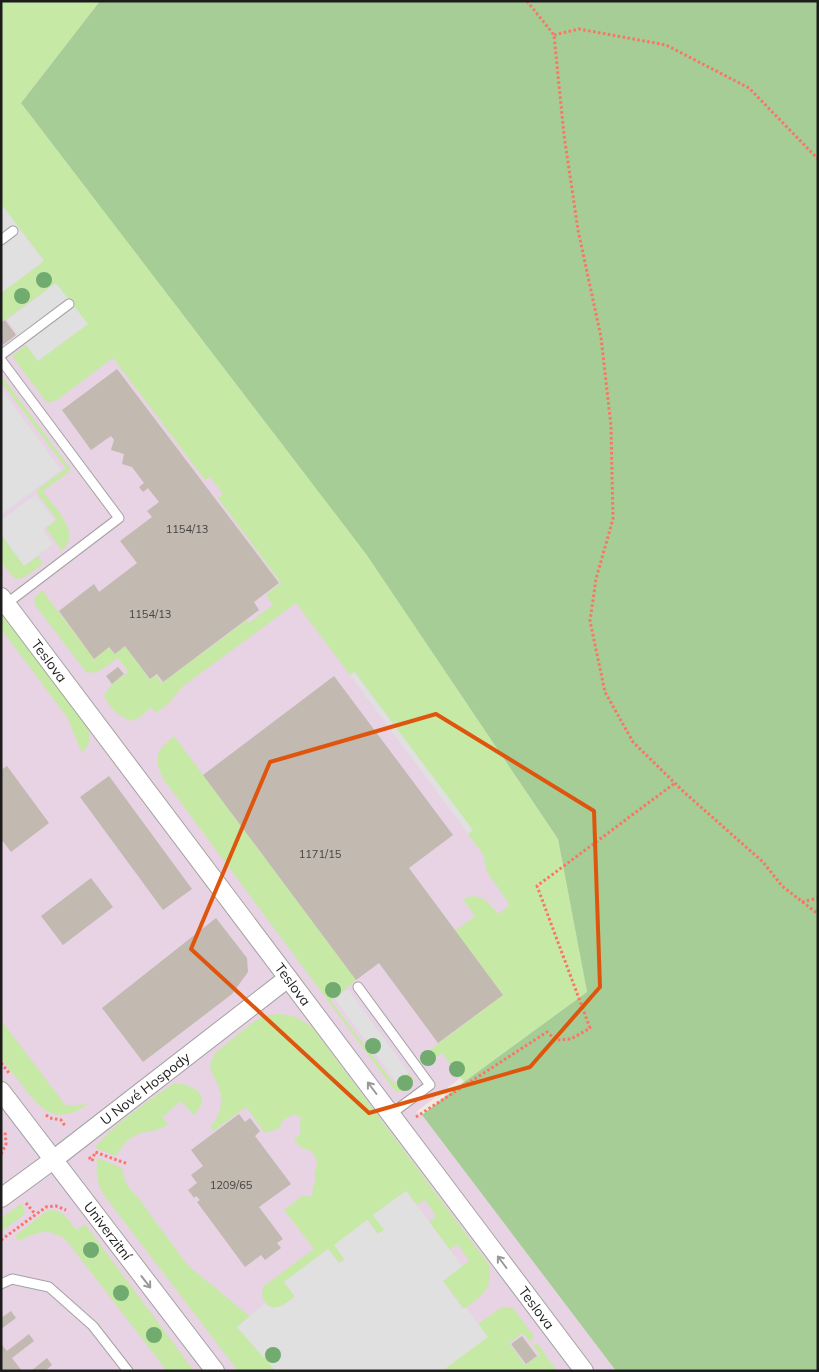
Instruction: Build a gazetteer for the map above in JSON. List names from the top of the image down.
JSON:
{
  "streets": {
    "street": ["Teslova", "U Nové Hospody", "Univerzitní"]
  },
  "crossings": [
    ["Teslova", "U Nové Hospody"],
    ["U Nové Hospody", "Univerzitní"]
  ],
  "one_way": ["Teslova", "Univerzitní"],
  "house_numbers": [
    "1154/13",
    "1154/13",
    "1171/15",
    "1209/65"
  ]
}
